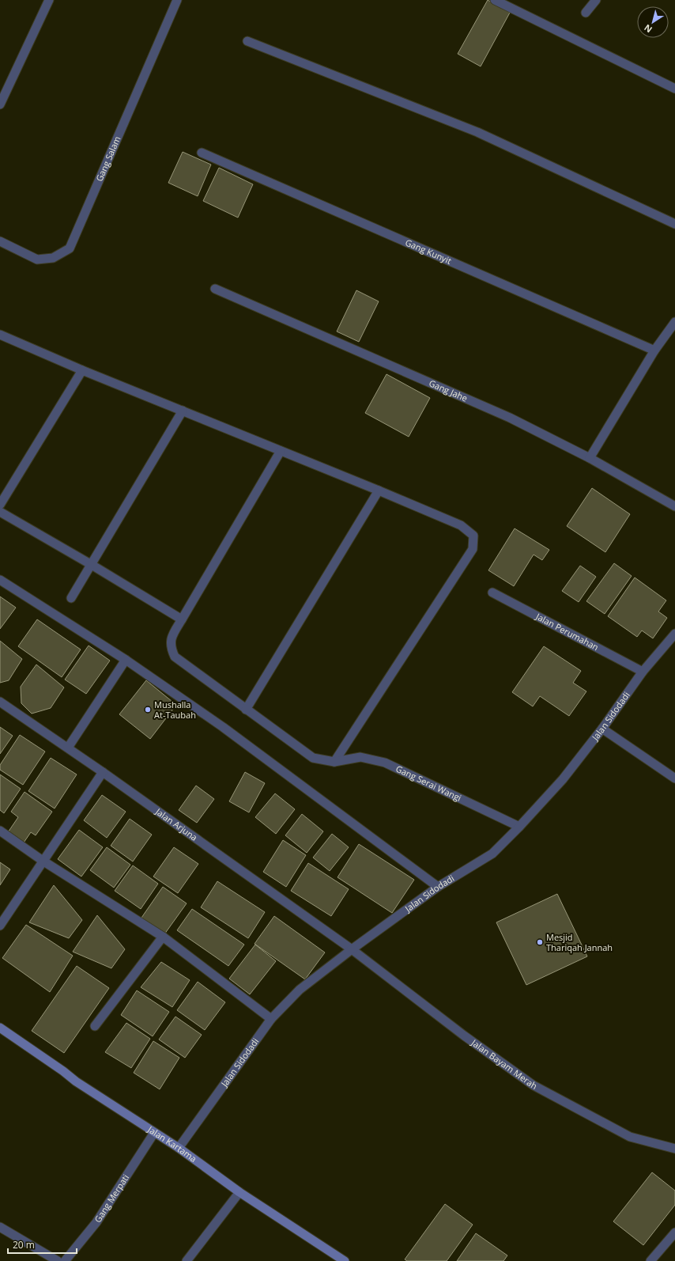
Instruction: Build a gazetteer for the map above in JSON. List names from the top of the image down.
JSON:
{
  "streets": {
    "main road": ["Jalan Kartama"],
    "street": [
      "Gang Salam",
      "Gang Kunyit",
      "Gang Jahe",
      "Jalan Perumahan",
      "Jalan Sidodadi",
      "Gang Serai Wangi",
      "Jalan Arjuna",
      "Jalan Bayam Merah",
      "Gang Merpati"
    ]
  },
  "crossings": [
    ["Jalan Perumahan", "Jalan Sidodadi"],
    ["Jalan Sidodadi", "Gang Serai Wangi"],
    ["Jalan Sidodadi", "Jalan Arjuna"],
    ["Jalan Sidodadi", "Jalan Bayam Merah"],
    ["Jalan Sidodadi", "Jalan Kartama"],
    ["Jalan Arjuna", "Jalan Bayam Merah"],
    ["Jalan Kartama", "Gang Merpati"]
  ],
  "places": ["Mushalla At-Taubah", "Mesjid Thariqah Jannah"],
  "scale_bar": "20 m",
  "north": "bottom left"
}
